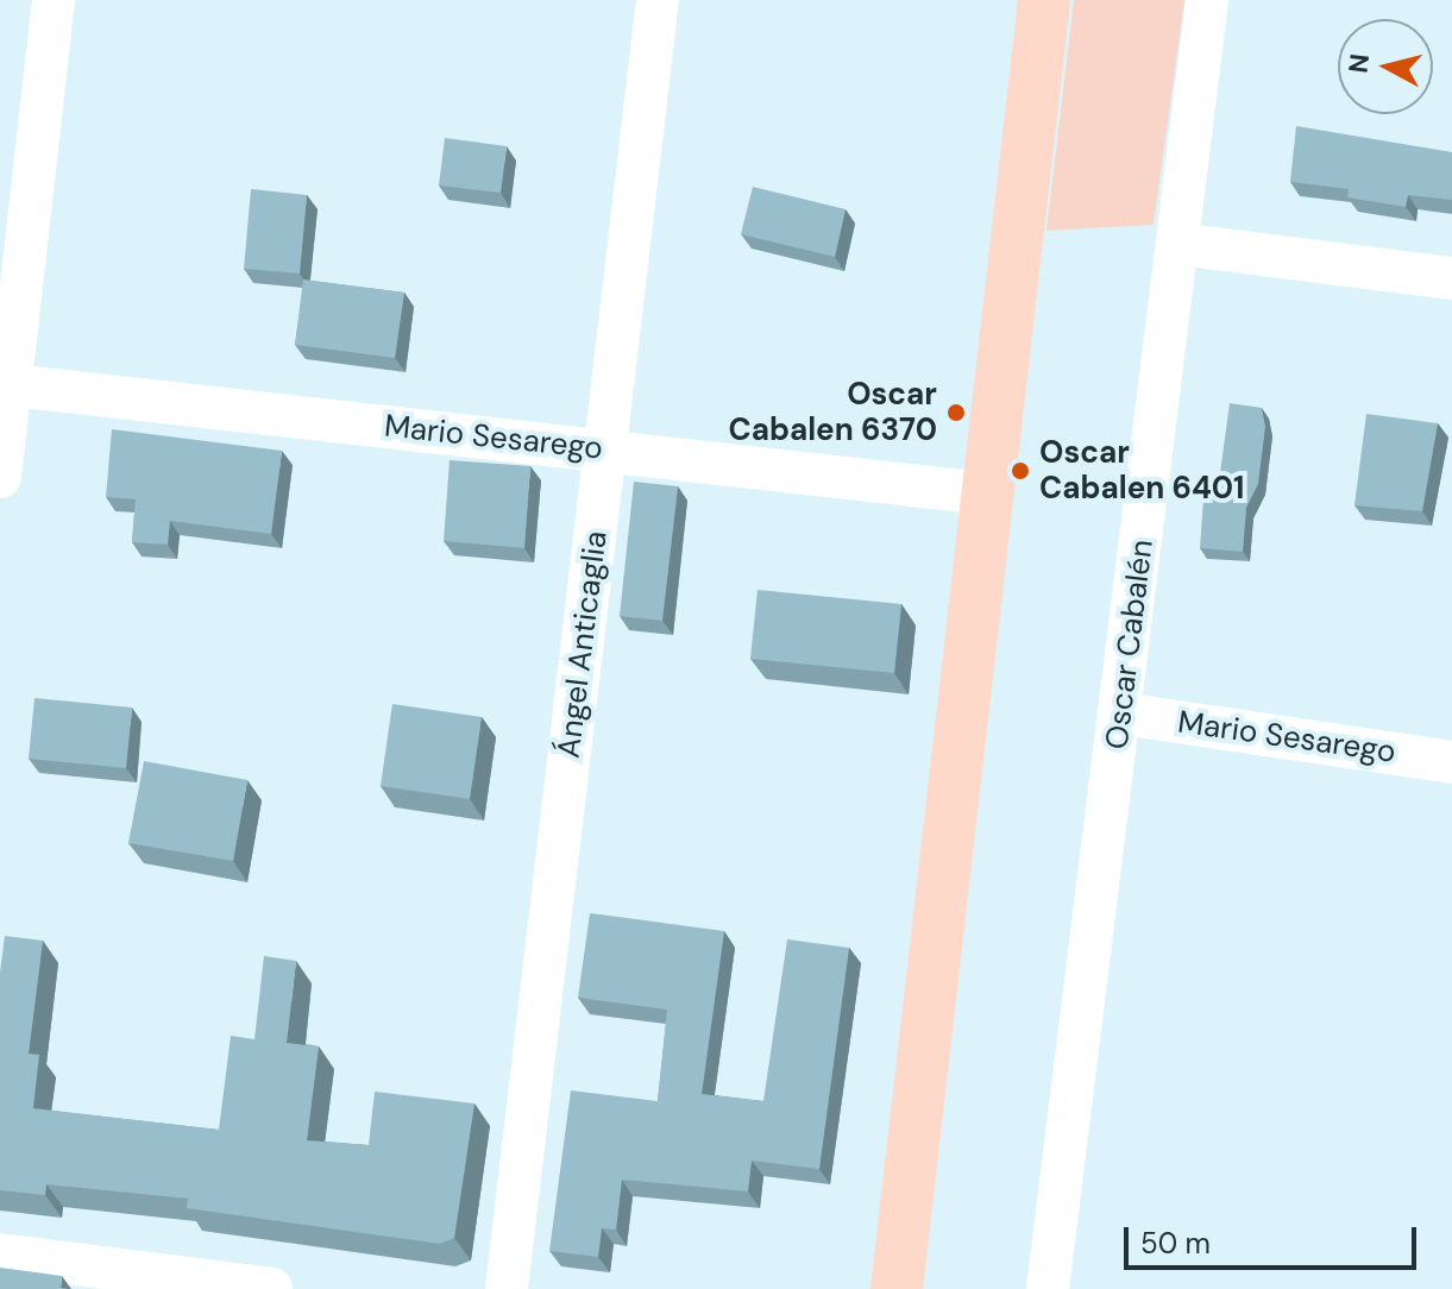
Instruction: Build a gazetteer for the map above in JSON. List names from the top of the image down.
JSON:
{
  "streets": {
    "street": ["Mario Sesarego", "Ángel Anticaglia", "Oscar Cabalén"]
  },
  "crossings": [
    ["Mario Sesarego", "Ángel Anticaglia"],
    ["Mario Sesarego", "Oscar Cabalén"]
  ],
  "places": ["Oscar Cabalen 6370", "Oscar Cabalen 6401"],
  "scale_bar": "50 m",
  "north": "left"
}
